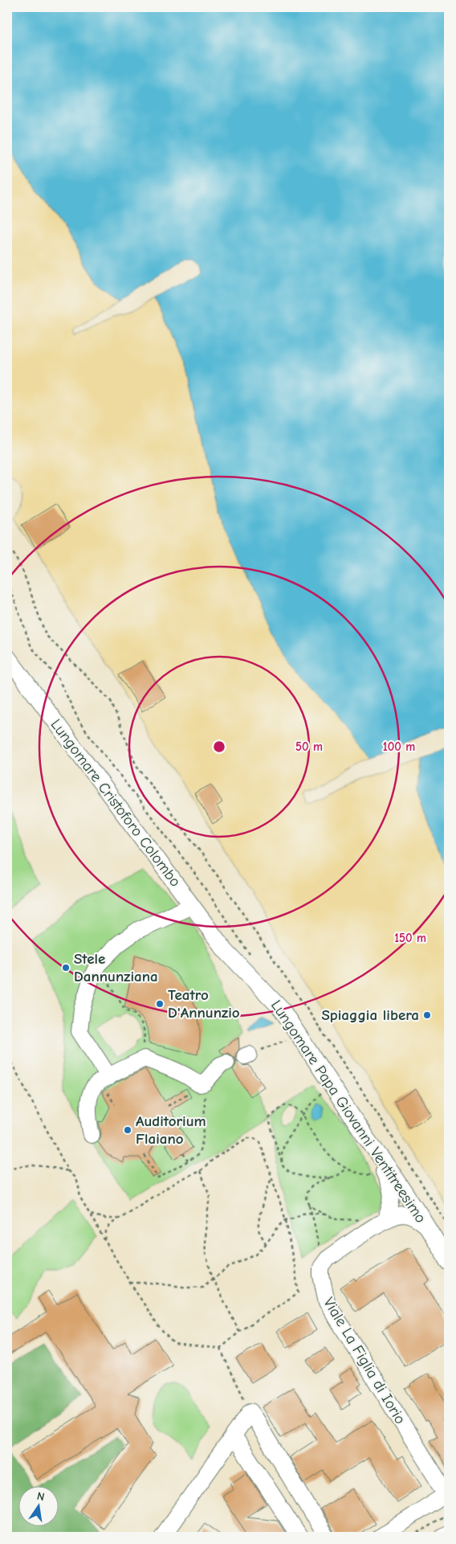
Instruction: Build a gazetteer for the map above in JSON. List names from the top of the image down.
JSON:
{
  "streets": {
    "street": ["Lungomare Cristoforo Colombo", "Lungomare Papa Giovanni Ventitreesimo", "Viale La Figlia di Iorio"]
  },
  "crossings": [
    ["Lungomare Cristoforo Colombo", "Lungomare Papa Giovanni Ventitreesimo"],
    ["Lungomare Papa Giovanni Ventitreesimo", "Viale La Figlia di Iorio"]
  ],
  "places": [
    "Stele Dannunziana",
    "Teatro D'Annunzio",
    "Spiaggia libera",
    "Auditorium Flaiano"
  ],
  "north": "top",
  "rings": ["50 m", "100 m", "150 m"]
}
